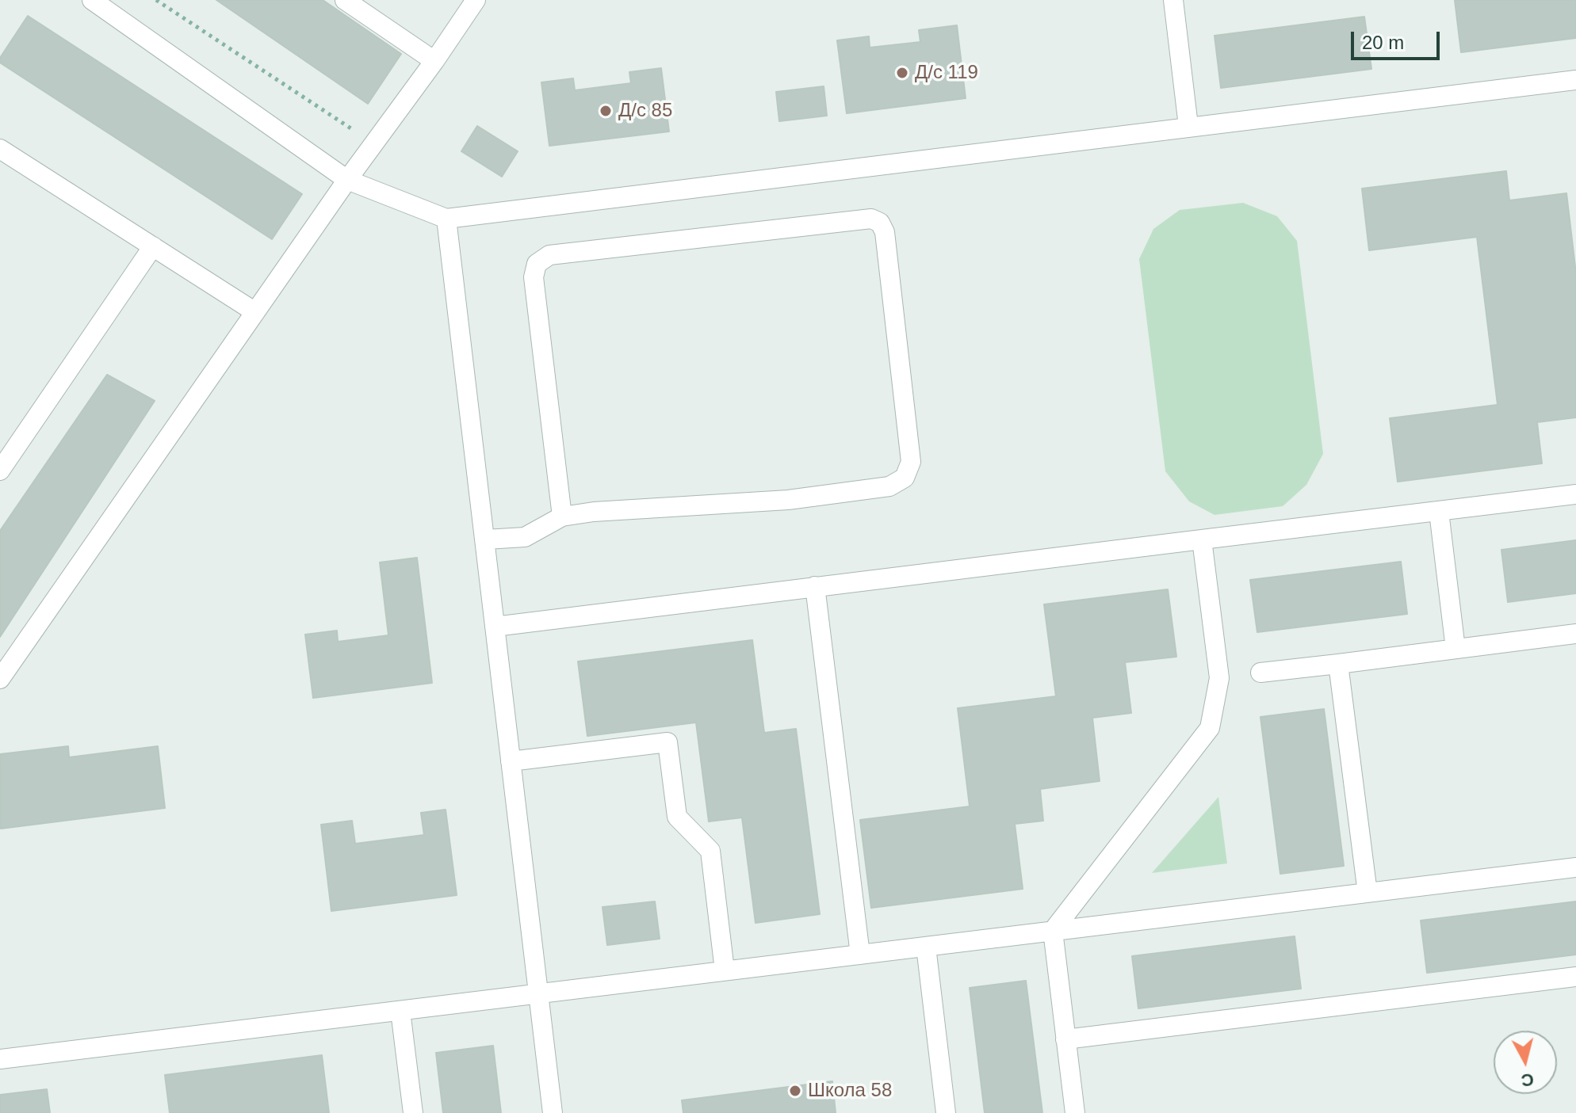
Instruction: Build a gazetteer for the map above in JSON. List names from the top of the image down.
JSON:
{
  "places": ["Д/с 119", "Д/с 85", "Школа 58"],
  "scale_bar": "20 m",
  "north": "bottom"
}
